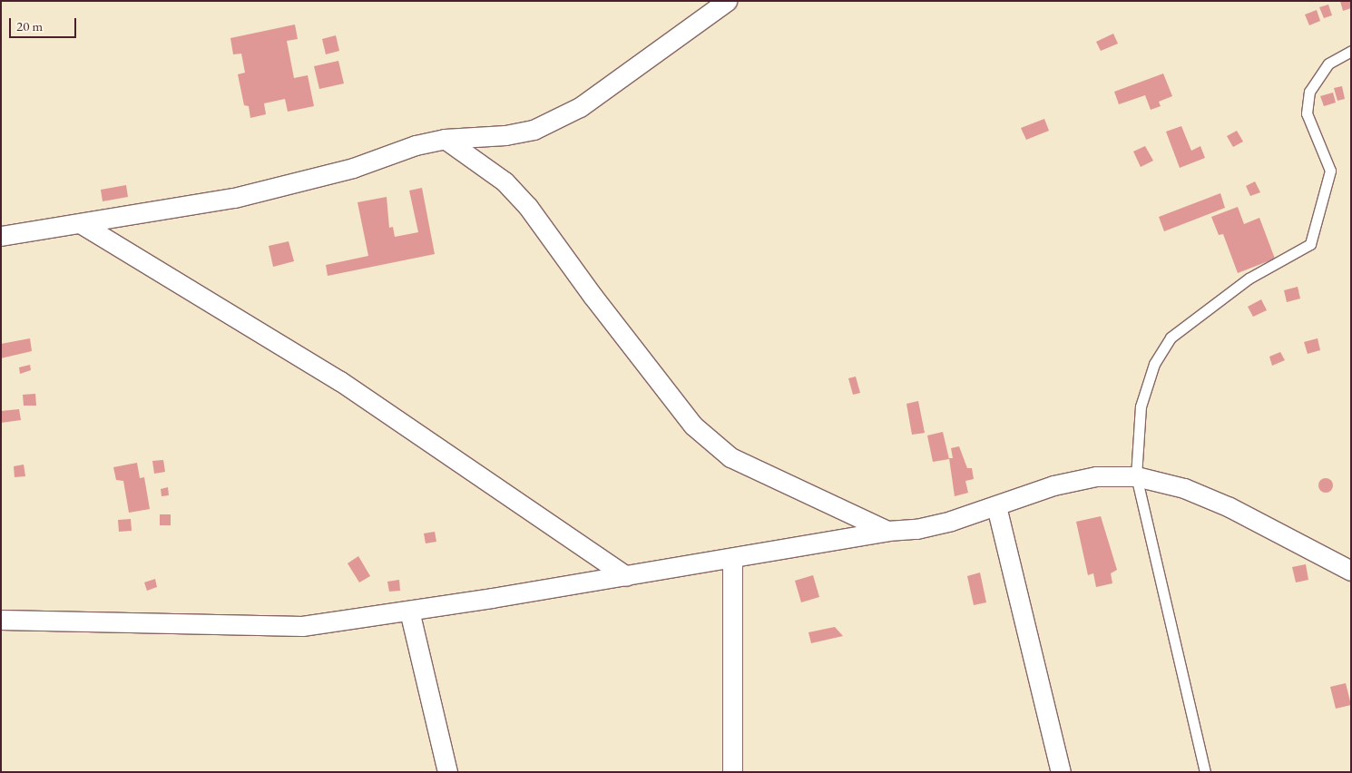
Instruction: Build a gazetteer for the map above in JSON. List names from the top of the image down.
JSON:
{
  "scale_bar": "20 m"
}
